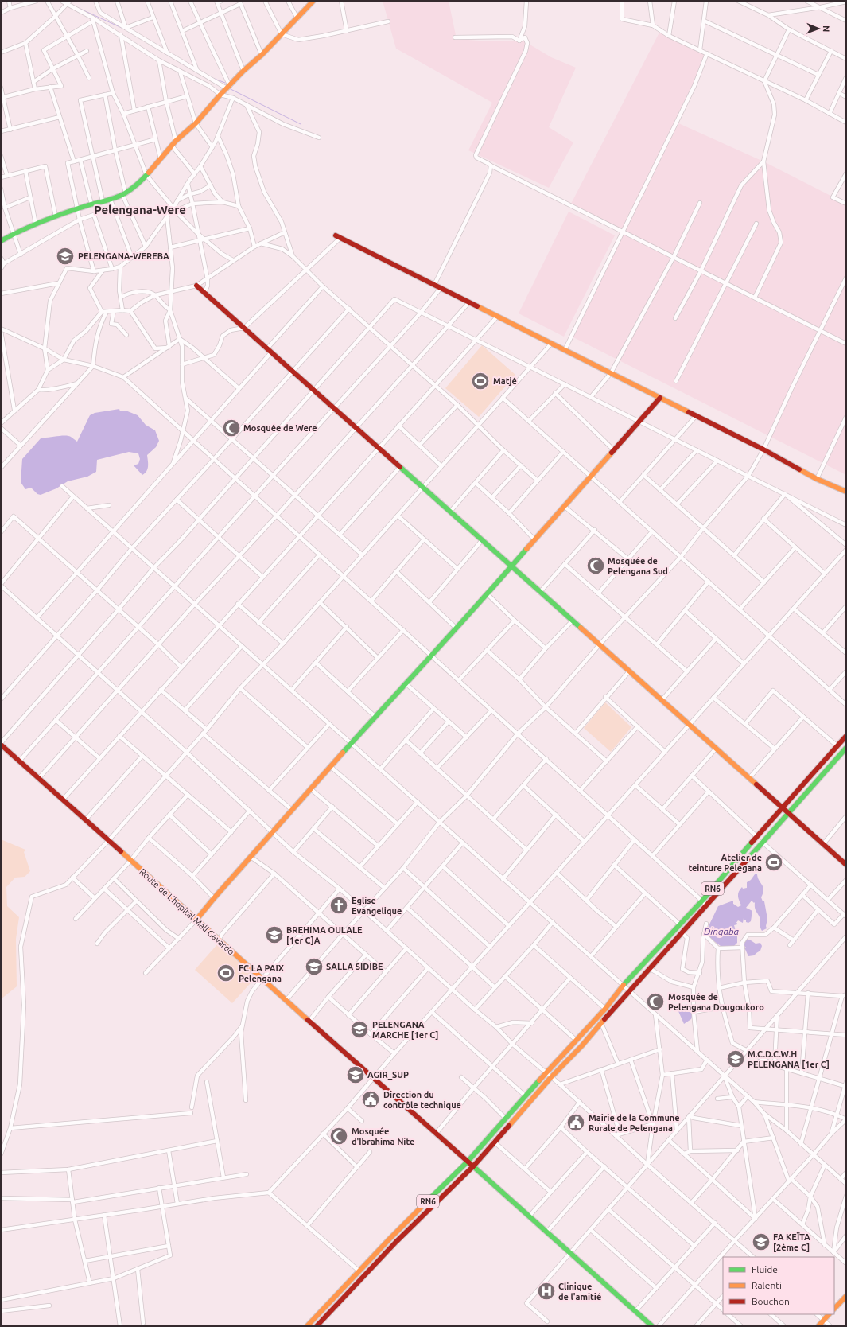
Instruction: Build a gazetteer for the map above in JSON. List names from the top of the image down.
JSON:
{
  "streets": {
    "main road": ["RN6", "Route de L'hopital Mali Gavardo"]
  },
  "crossings": [
    ["RN6", "Route de L'hopital Mali Gavardo"]
  ],
  "districts": ["Pelengana-Were"],
  "water": ["Dingaba"],
  "places": {
    "school or university": [
      "PELENGANA-WEREBA",
      "BREHIMA OULALE [1er C]A",
      "SALLA SIDIBE",
      "PELENGANA MARCHE [1er C]",
      "M.C.D.C.W.H PELENGANA [1er C]",
      "AGIR_SUP",
      "FA KEÏTA [2ème C]"
    ],
    "sports": ["Matjé", "Atelier de teinture Pelegana", "FC LA PAIX Pelengana"],
    "mosque": [
      "Mosquée de Were",
      "Mosquée de Pelengana Sud",
      "Mosquée de Pelengana Dougoukoro",
      "Mosquée d'Ibrahima Nite"
    ],
    "church": ["Eglise Evangelique"],
    "public building": ["Direction du contrôle technique", "Mairie de la Commune Rurale de Pelengana"],
    "hospital": ["Clinique de l'amitié"]
  },
  "legend": ["Fluide", "Ralenti", "Bouchon"],
  "north": "right"
}
